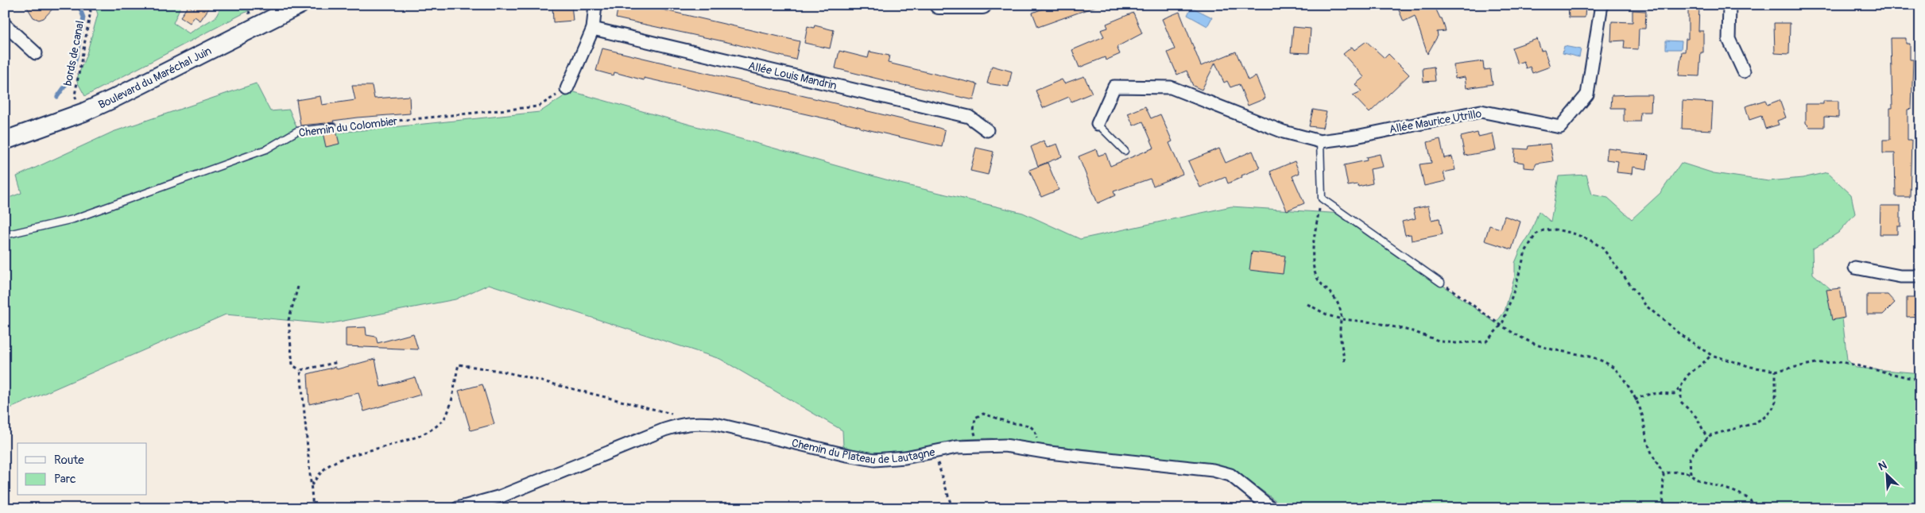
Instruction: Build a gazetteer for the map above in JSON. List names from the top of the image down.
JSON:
{
  "streets": {
    "main road": ["Boulevard du Maréchal Juin"],
    "street": ["Allée Louis Mandrin", "Allée Maurice Utrillo", "Chemin du Plateau de Lautagne"],
    "lane": ["Chemin du Colombier"],
    "path": ["bords de canal"]
  },
  "legend": ["Route", "Parc"],
  "north": "top left"
}
